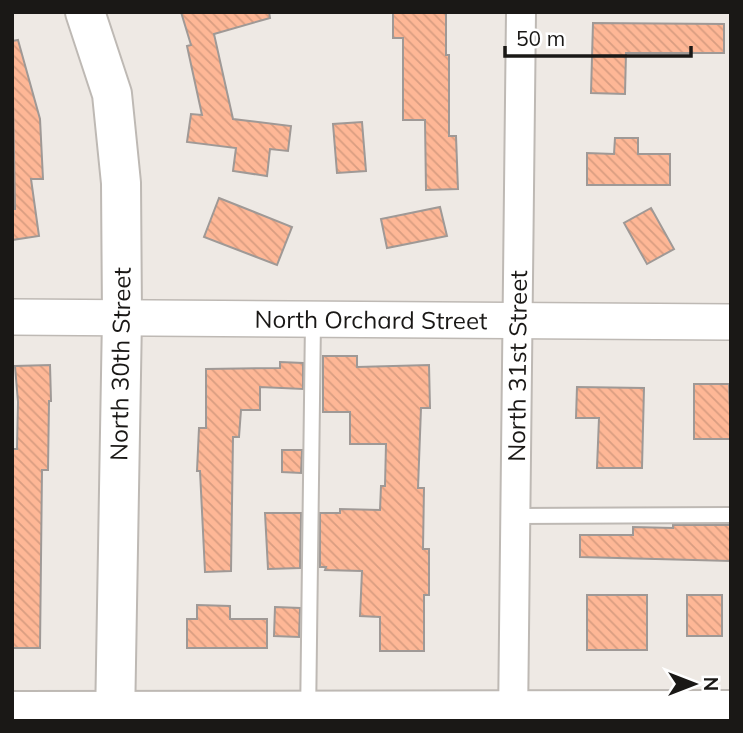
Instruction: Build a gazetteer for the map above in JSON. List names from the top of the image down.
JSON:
{
  "streets": {
    "main road": ["North 30th Street"],
    "street": ["North Orchard Street", "North 31st Street"]
  },
  "crossings": [
    ["North Orchard Street", "North 30th Street"],
    ["North Orchard Street", "North 31st Street"]
  ],
  "scale_bar": "50 m",
  "north": "right"
}
